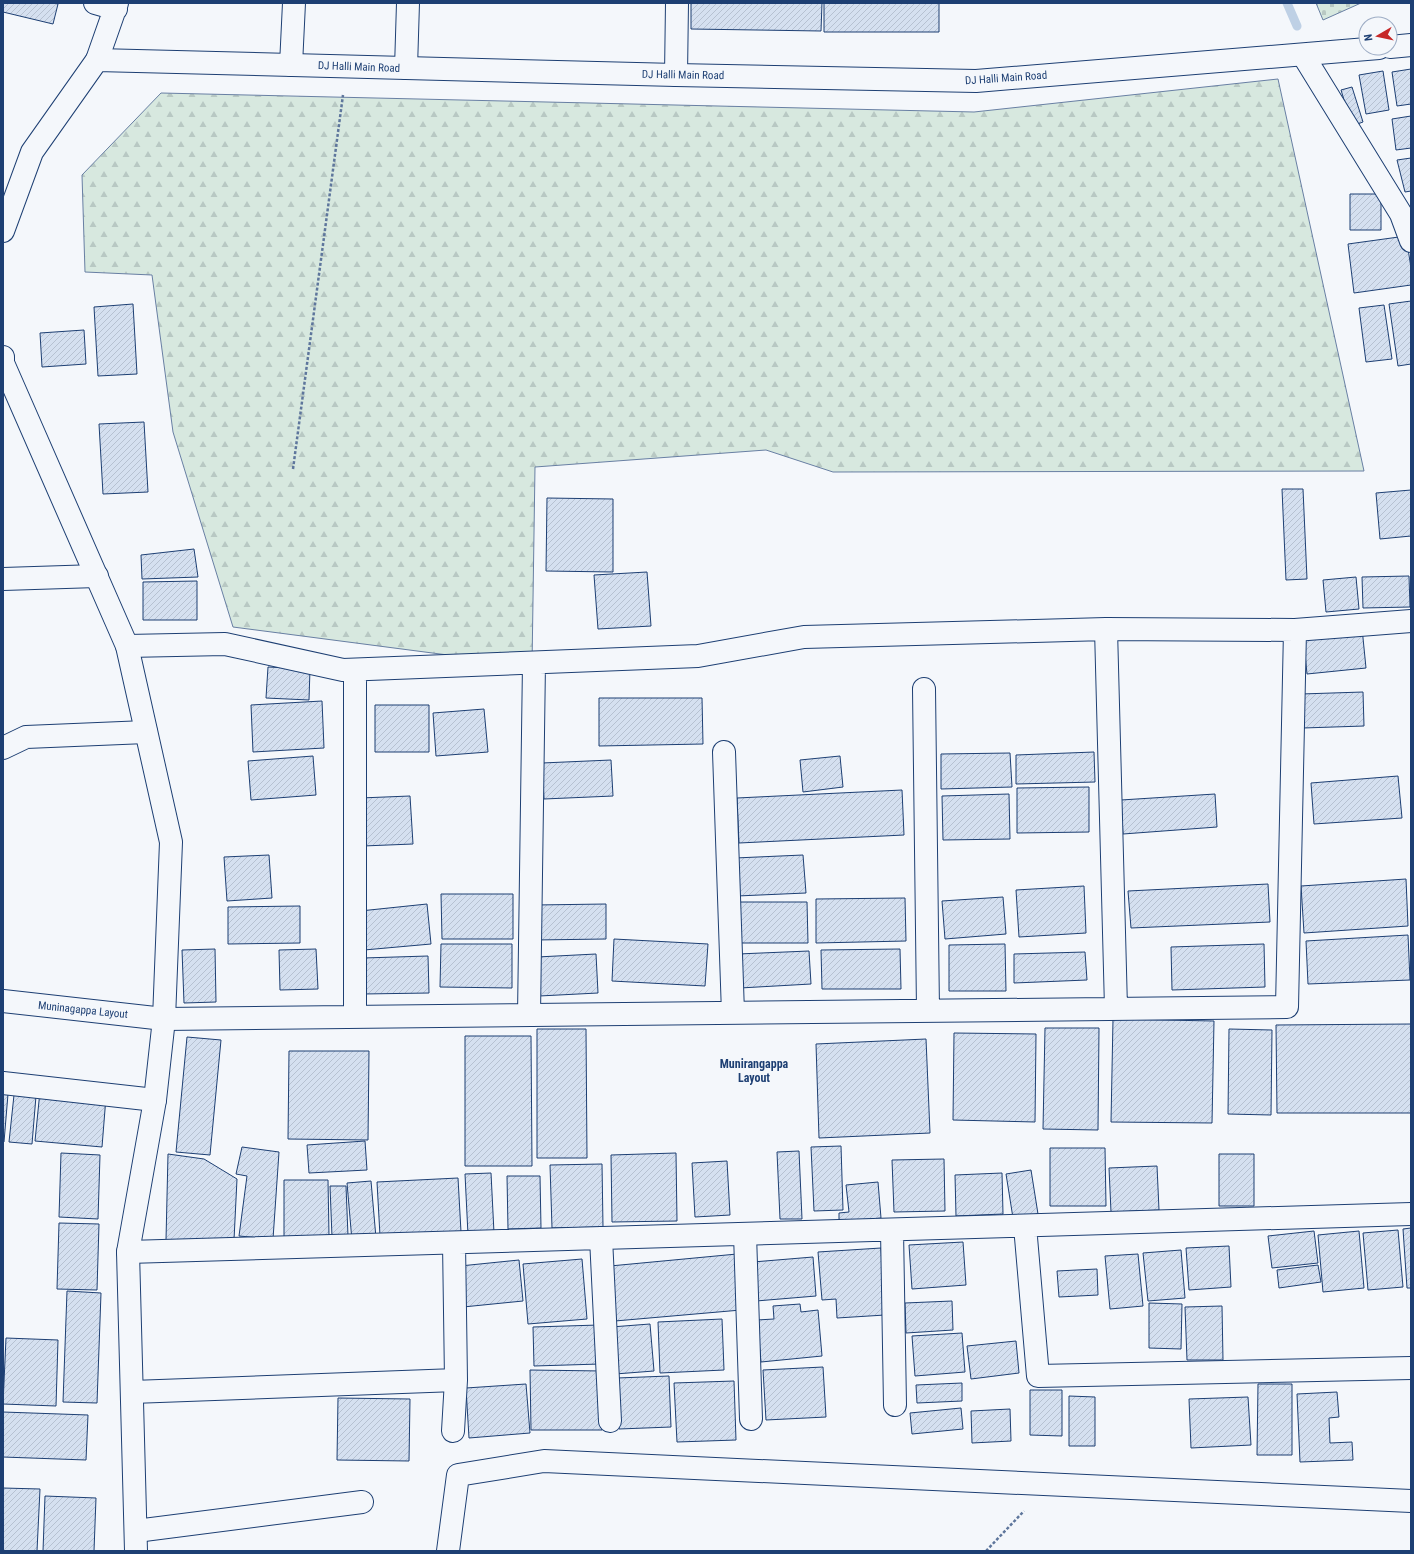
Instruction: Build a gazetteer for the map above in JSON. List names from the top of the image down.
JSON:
{
  "streets": {
    "street": ["DJ Halli Main Road", "Muninagappa Layout"]
  },
  "districts": ["Munirangappa Layout"],
  "north": "left"
}
